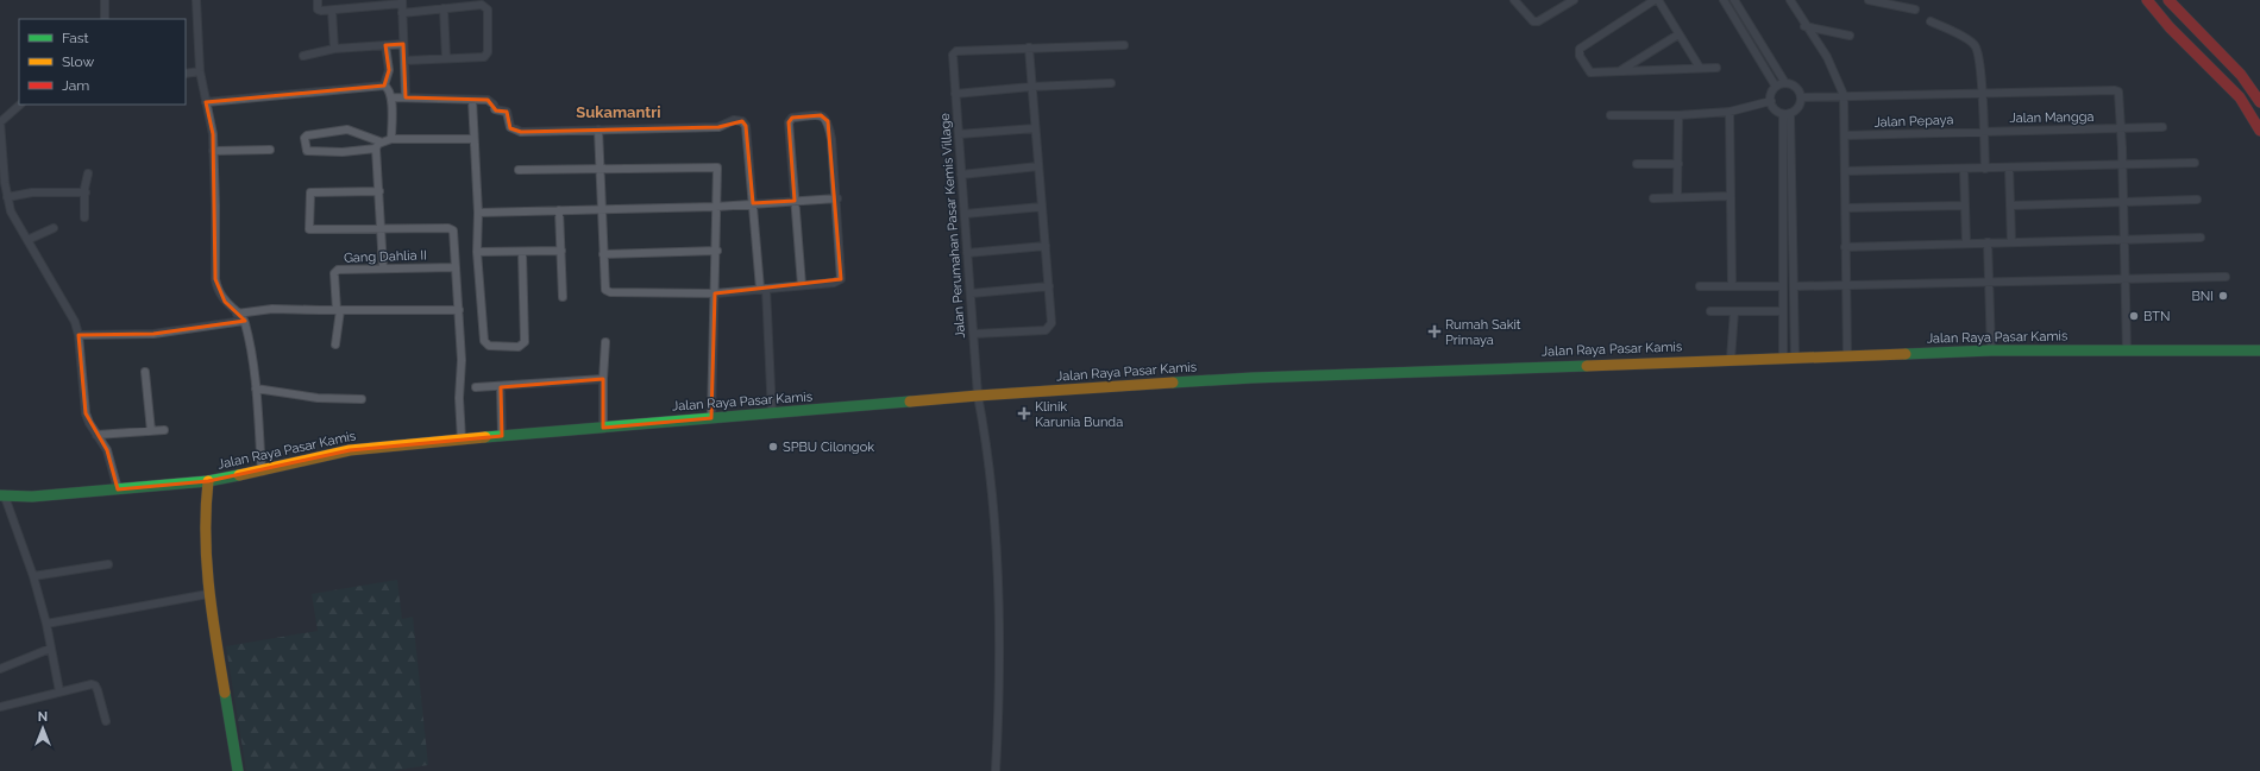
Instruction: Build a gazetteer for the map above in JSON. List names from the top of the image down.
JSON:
{
  "streets": {
    "main road": ["Jalan Raya Pasar Kamis"],
    "street": [
      "Jalan Mangga",
      "Jalan Pepaya",
      "Jalan Perumahan Pasar Kemis Village",
      "Gang Dahlia II"
    ]
  },
  "crossings": [
    ["Jalan Mangga", "Jalan Pepaya"],
    ["Jalan Perumahan Pasar Kemis Village", "Jalan Raya Pasar Kamis"]
  ],
  "districts": ["Sukamantri"],
  "places": {
    "other": ["BNI", "BTN", "SPBU Cilongok"],
    "health": ["Rumah Sakit Primaya", "Klinik Karunia Bunda"]
  },
  "legend": ["Fast", "Slow", "Jam"],
  "north": "top"
}
